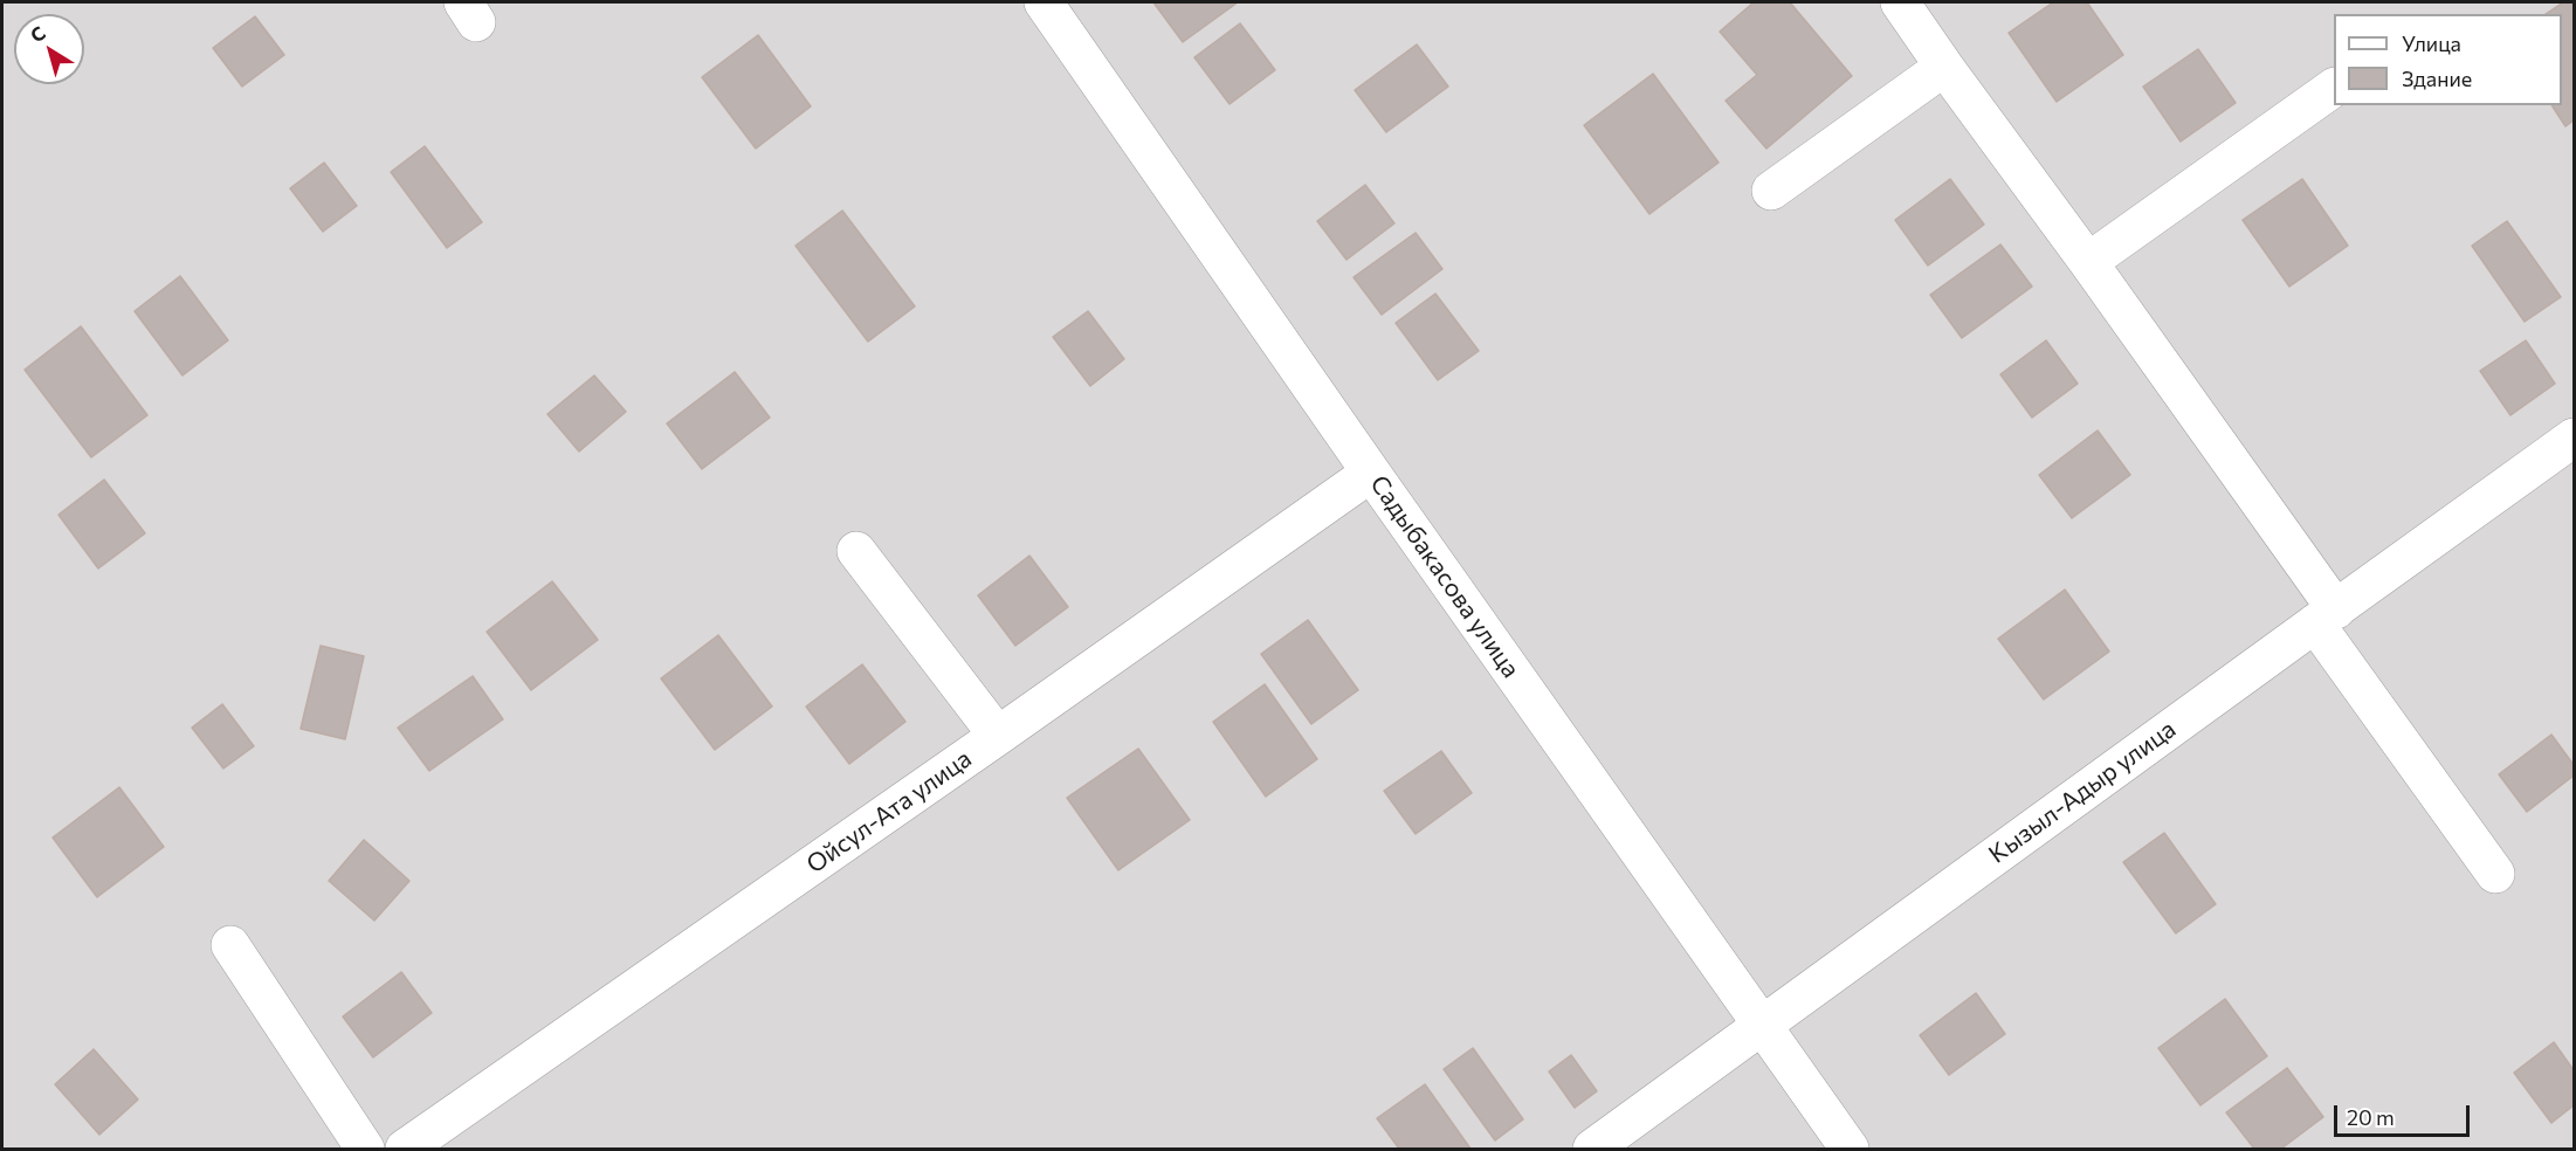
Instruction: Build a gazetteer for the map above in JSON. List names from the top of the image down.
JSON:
{
  "streets": {
    "street": ["Садыбакасова улица", "Кызыл-Адыр улица", "Ойсул-Ата улица"]
  },
  "crossings": [
    ["Садыбакасова улица", "Кызыл-Адыр улица"],
    ["Садыбакасова улица", "Ойсул-Ата улица"]
  ],
  "legend": ["Улица", "Здание"],
  "scale_bar": "20 m",
  "north": "top left"
}
